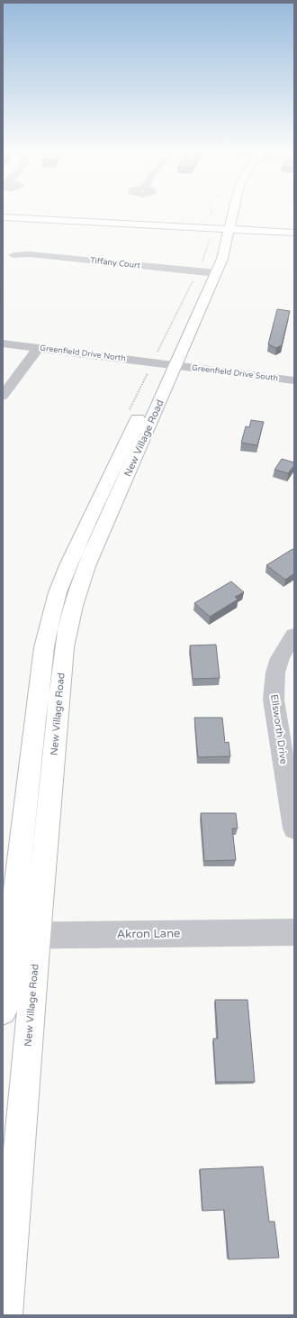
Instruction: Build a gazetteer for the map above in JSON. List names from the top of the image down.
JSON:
{
  "streets": {
    "main road": ["New Village Road"],
    "street": [
      "Tiffany Court",
      "Greenfield Drive North",
      "Greenfield Drive South",
      "Ellsworth Drive",
      "Akron Lane"
    ]
  },
  "crossings": [
    ["Tiffany Court", "New Village Road"],
    ["Greenfield Drive North", "Greenfield Drive South"],
    ["Greenfield Drive North", "New Village Road"],
    ["Greenfield Drive South", "New Village Road"],
    ["New Village Road", "Akron Lane"]
  ]
}
